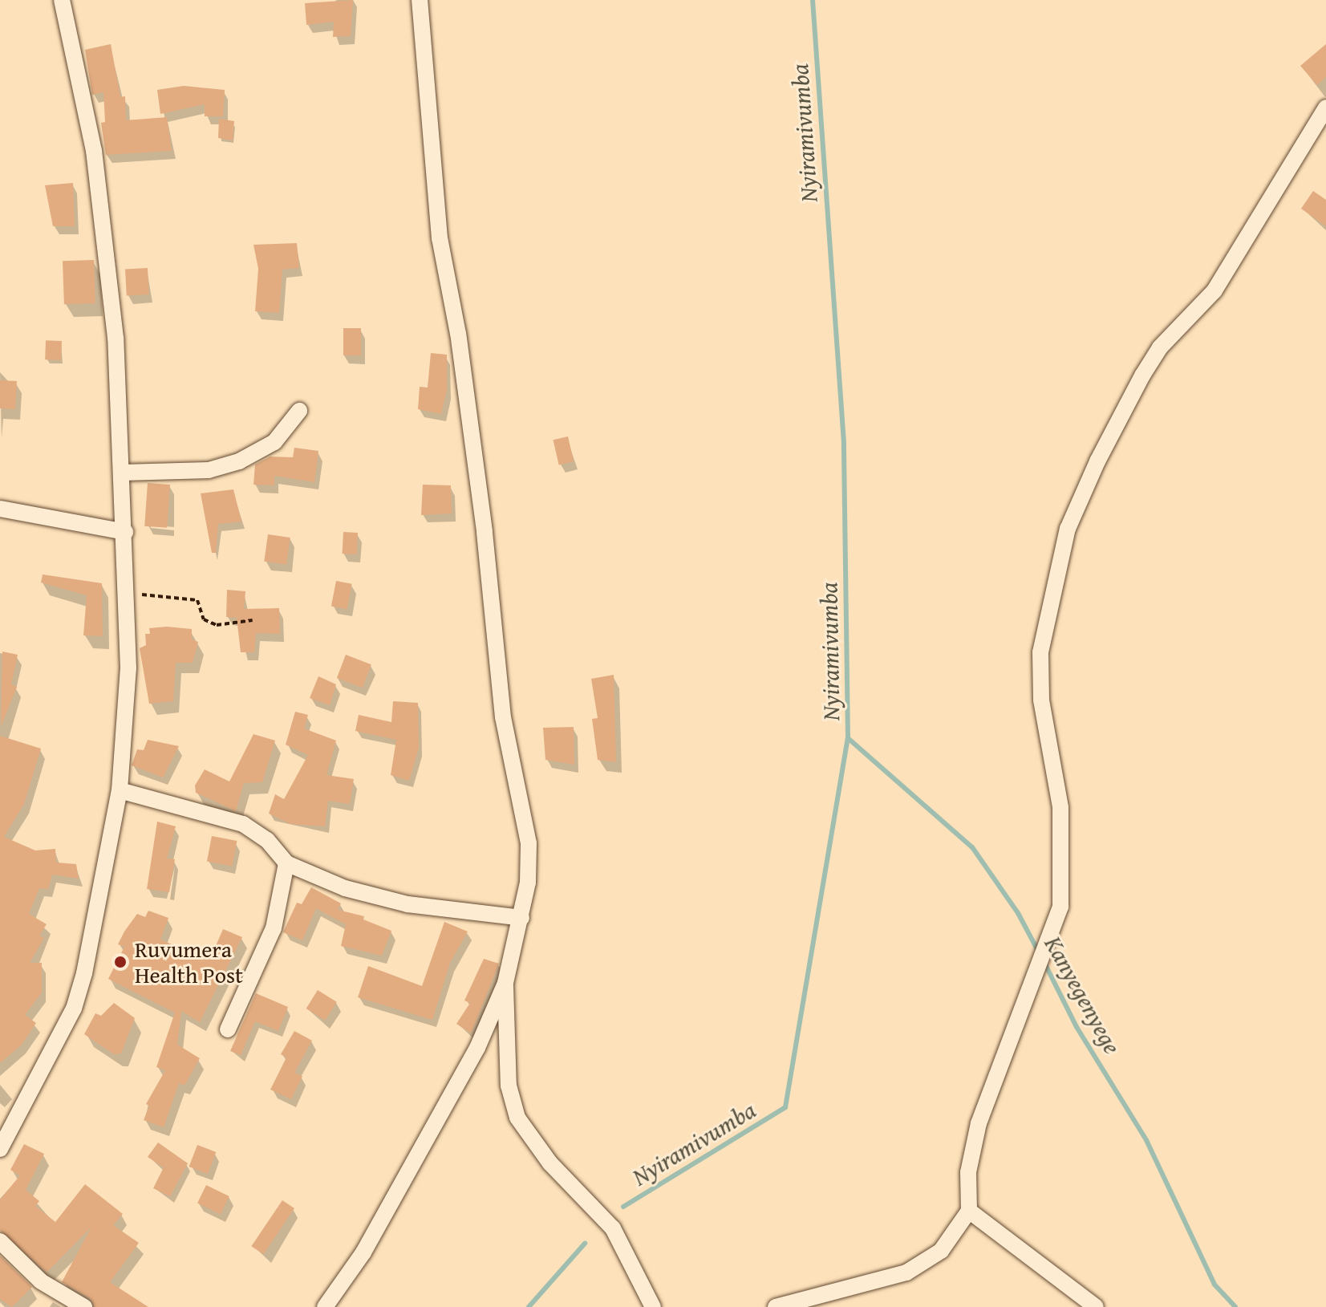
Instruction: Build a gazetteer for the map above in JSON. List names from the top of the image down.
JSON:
{
  "water": ["Nyiramivumba", "Kanyegenyege"],
  "places": ["Ruvumera Health Post"]
}
